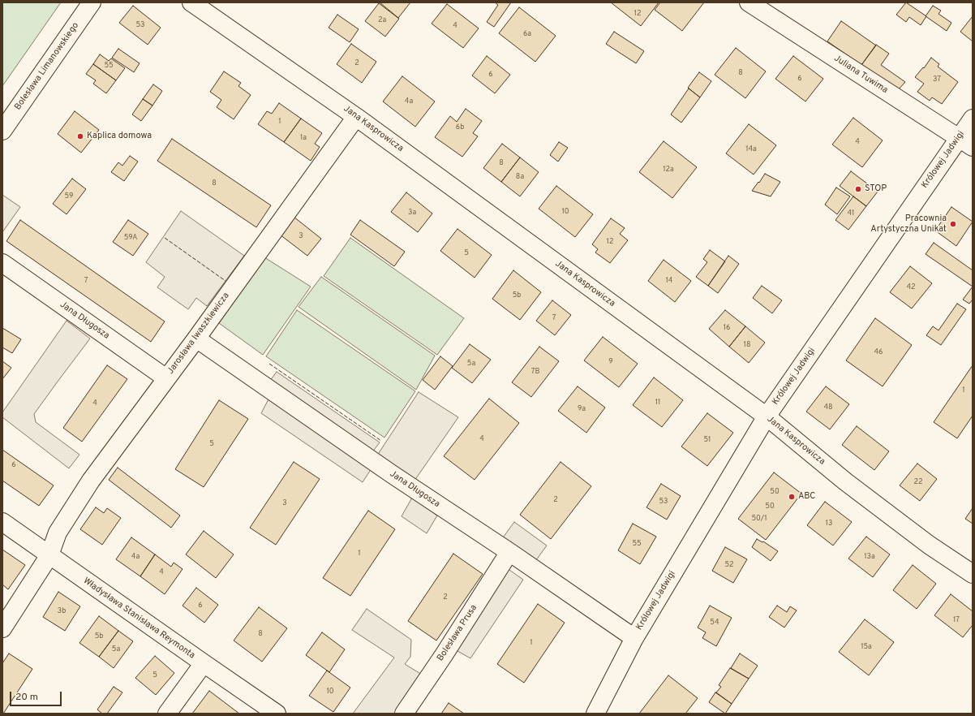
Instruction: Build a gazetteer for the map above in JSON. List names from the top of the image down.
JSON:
{
  "streets": {
    "street": [
      "Bolesława Limanowskiego",
      "Juliana Tuwima",
      "Jana Kasprowicza",
      "Królowej Jadwigi",
      "Jana Długosza",
      "Jarosława Iwaszkiewicza",
      "Władysława Stanisława Reymonta",
      "Bolesława Prusa"
    ]
  },
  "crossings": [
    ["Juliana Tuwima", "Królowej Jadwigi"],
    ["Jana Kasprowicza", "Królowej Jadwigi"],
    ["Jana Kasprowicza", "Jarosława Iwaszkiewicza"],
    ["Królowej Jadwigi", "Jana Długosza"],
    ["Jana Długosza", "Jarosława Iwaszkiewicza"],
    ["Jana Długosza", "Bolesława Prusa"],
    ["Jarosława Iwaszkiewicza", "Władysława Stanisława Reymonta"]
  ],
  "places": [
    "Kaplica domowa",
    "STOP",
    "Pracownia Artystyczna Unikat",
    "ABC"
  ],
  "house_numbers": [
    "12",
    "2a",
    "53",
    "4",
    "6a",
    "2",
    "55",
    "8",
    "6",
    "6",
    "37",
    "4a",
    "1",
    "6b",
    "1a",
    "4",
    "14a",
    "8",
    "12a",
    "8a",
    "8",
    "59",
    "10",
    "3a",
    "41",
    "3",
    "59A",
    "12",
    "5",
    "7",
    "14",
    "42",
    "5b",
    "7",
    "16",
    "18",
    "46",
    "9",
    "5a",
    "7B",
    "1",
    "11",
    "4",
    "48",
    "9a",
    "4",
    "51",
    "5",
    "6",
    "22",
    "50",
    "2",
    "53",
    "3",
    "50",
    "50/1",
    "13",
    "55",
    "1",
    "4a",
    "13a",
    "52",
    "4",
    "2",
    "6",
    "3b",
    "17",
    "54",
    "8",
    "5b",
    "1",
    "15a",
    "5a",
    "5",
    "10"
  ],
  "scale_bar": "20 m"
}
